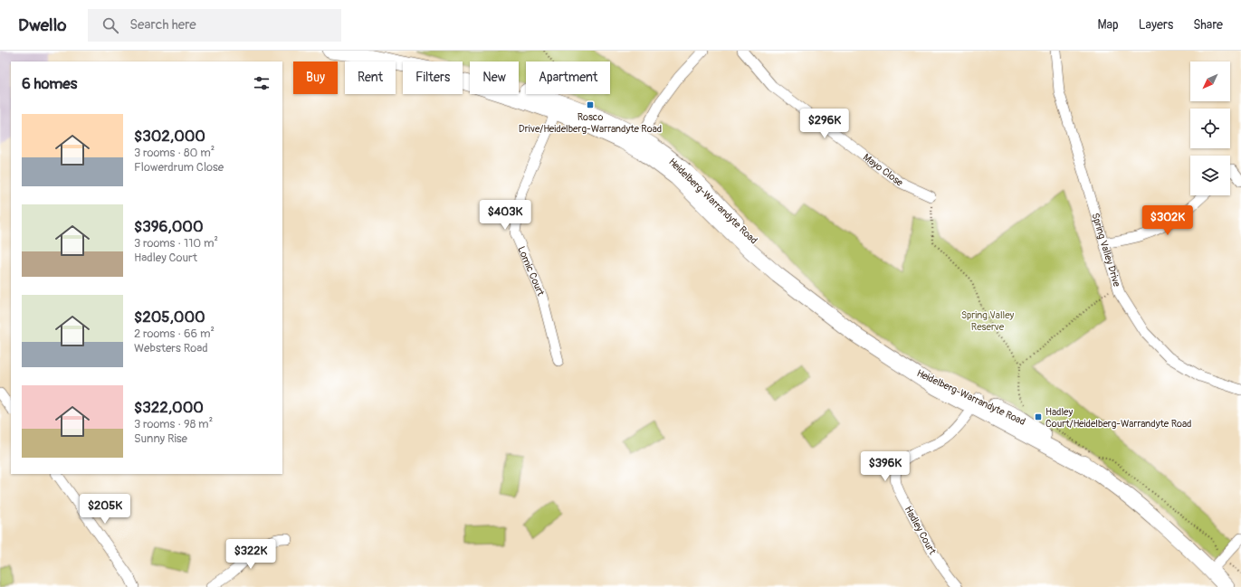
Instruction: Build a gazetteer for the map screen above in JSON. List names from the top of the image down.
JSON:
{
  "streets": {
    "main road": ["Heidelberg-Warrandyte Road"],
    "street": [
      "Mayo Close",
      "Spring Valley Drive",
      "Lomic Court",
      "Hadley Court"
    ]
  },
  "crossings": [
    ["Heidelberg-Warrandyte Road", "Lomic Court"],
    ["Heidelberg-Warrandyte Road", "Hadley Court"]
  ],
  "parks": ["Spring Valley Reserve"],
  "places": {
    "transit": ["Rosco Drive/Heidelberg-Warrandyte Road", "Hadley Court/Heidelberg-Warrandyte Road"]
  },
  "north": "bottom left",
  "page": {
    "header": "Dwello",
    "search": "Search here",
    "nav": ["Map", "Layers", "Share"],
    "chip": [
      "Buy",
      "Rent",
      "Filters",
      "New",
      "Apartment"
    ],
    "heading": "6 homes",
    "list": [
      {
        "name": "$302,000",
        "note": "3 rooms · 80 m² · Flowerdrum Close"
      },
      {
        "name": "$396,000",
        "note": "3 rooms · 110 m² · Hadley Court"
      },
      {
        "name": "$205,000",
        "note": "2 rooms · 66 m² · Websters Road"
      },
      {
        "name": "$322,000",
        "note": "3 rooms · 98 m² · Sunny Rise"
      }
    ],
    "price": [
      "$296K",
      "$403K",
      "$302K",
      "$396K",
      "$205K",
      "$322K"
    ]
  }
}
